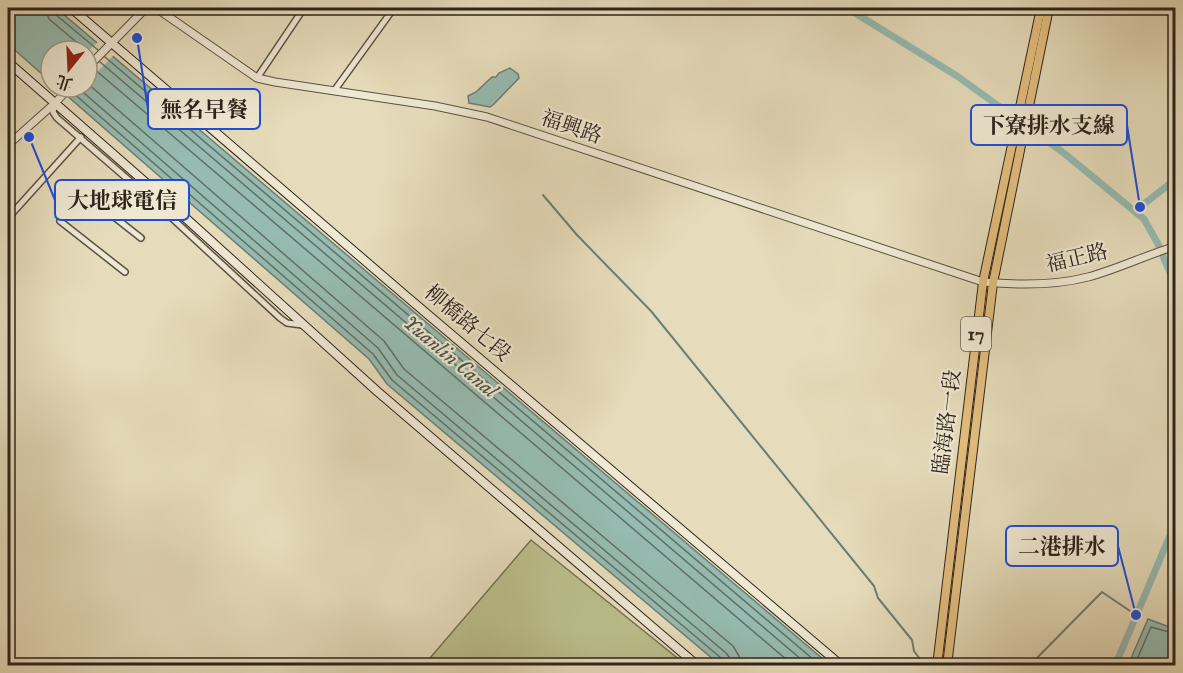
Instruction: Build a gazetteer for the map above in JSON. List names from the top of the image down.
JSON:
{
  "streets": {
    "main road": ["柳橋路七段", "17", "臨海路一段"],
    "street": ["福興路", "福正路"]
  },
  "crossings": [
    ["福興路", "福正路"],
    ["福興路", "臨海路一段"],
    ["福正路", "臨海路一段"]
  ],
  "water": ["Yuanlin Canal"],
  "places": [
    "無名早餐",
    "大地球電信",
    "下寮排水支線",
    "二港排水"
  ],
  "north": "bottom"
}
